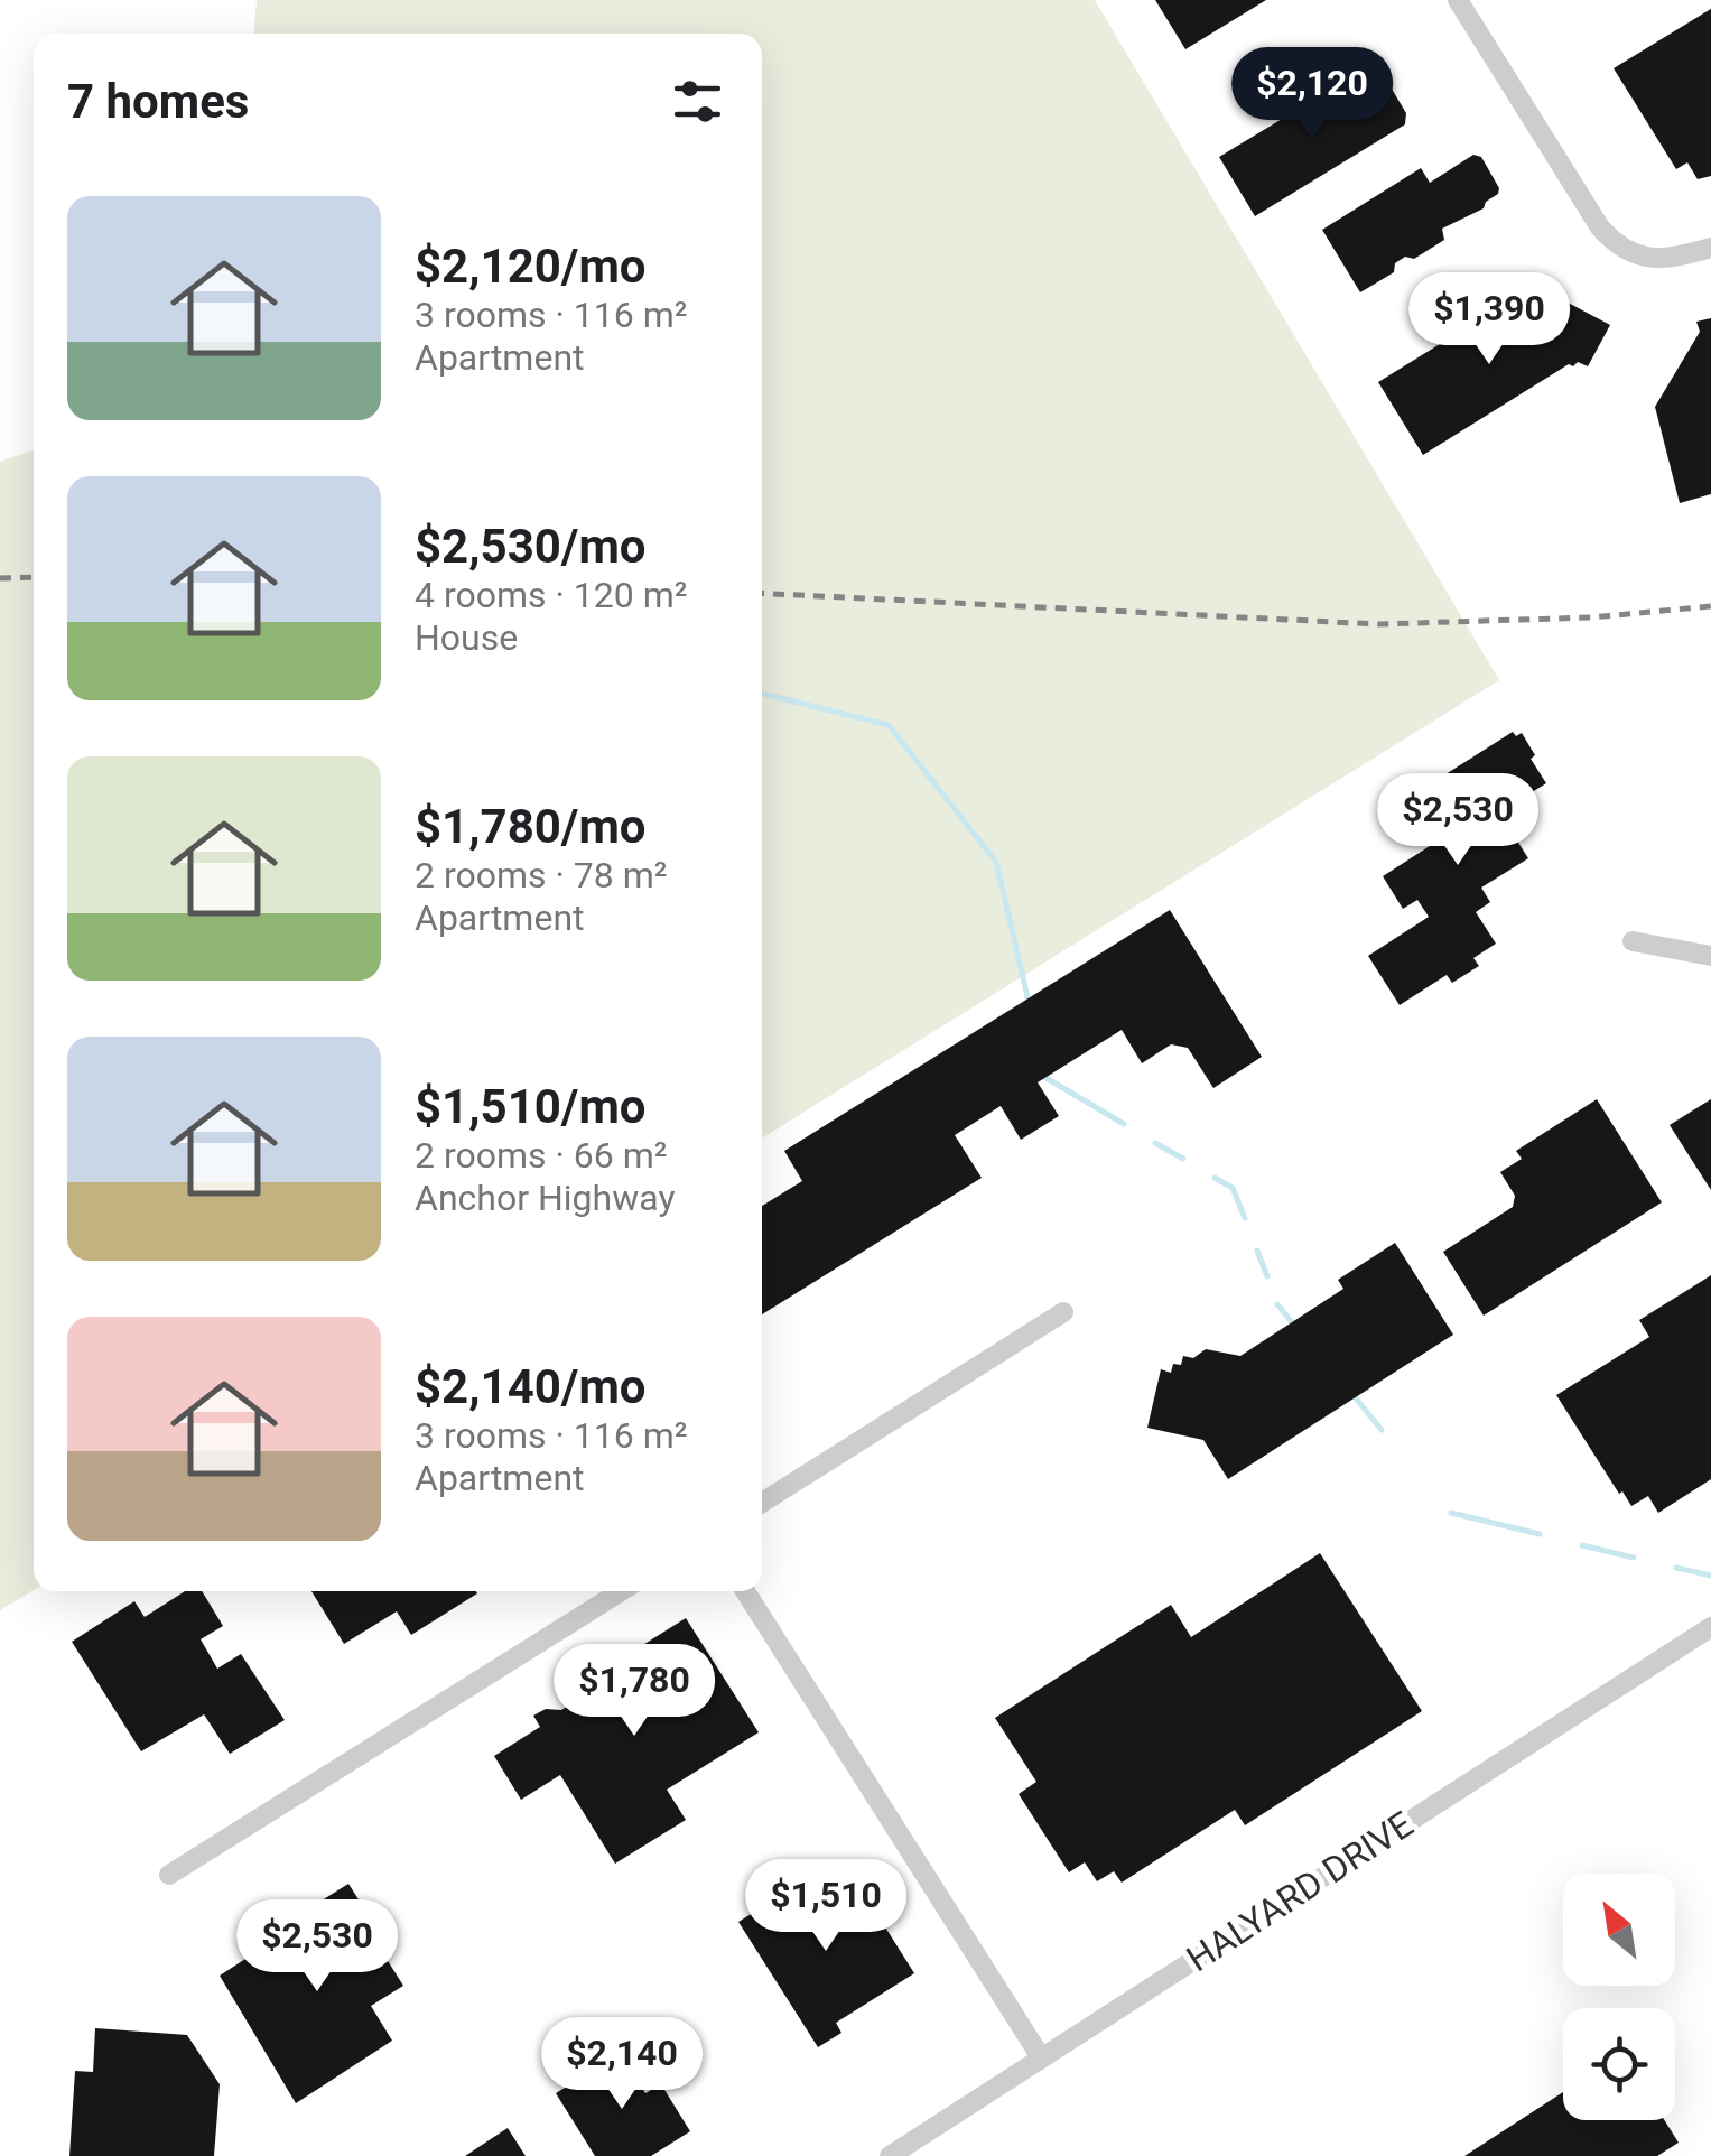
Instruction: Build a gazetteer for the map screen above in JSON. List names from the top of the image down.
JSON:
{
  "streets": {
    "street": ["HALYARD DRIVE"]
  },
  "north": "top left",
  "page": {
    "heading": "7 homes",
    "price": [
      "$2,120",
      "$1,390",
      "$2,530",
      "$1,780",
      "$1,510",
      "$2,530",
      "$2,140"
    ],
    "list": [
      {
        "name": "$2,120/mo",
        "note": "3 rooms · 116 m² · Apartment"
      },
      {
        "name": "$2,530/mo",
        "note": "4 rooms · 120 m² · House"
      },
      {
        "name": "$1,780/mo",
        "note": "2 rooms · 78 m² · Apartment"
      },
      {
        "name": "$1,510/mo",
        "note": "2 rooms · 66 m² · Anchor Highway"
      },
      {
        "name": "$2,140/mo",
        "note": "3 rooms · 116 m² · Apartment"
      }
    ]
  }
}
